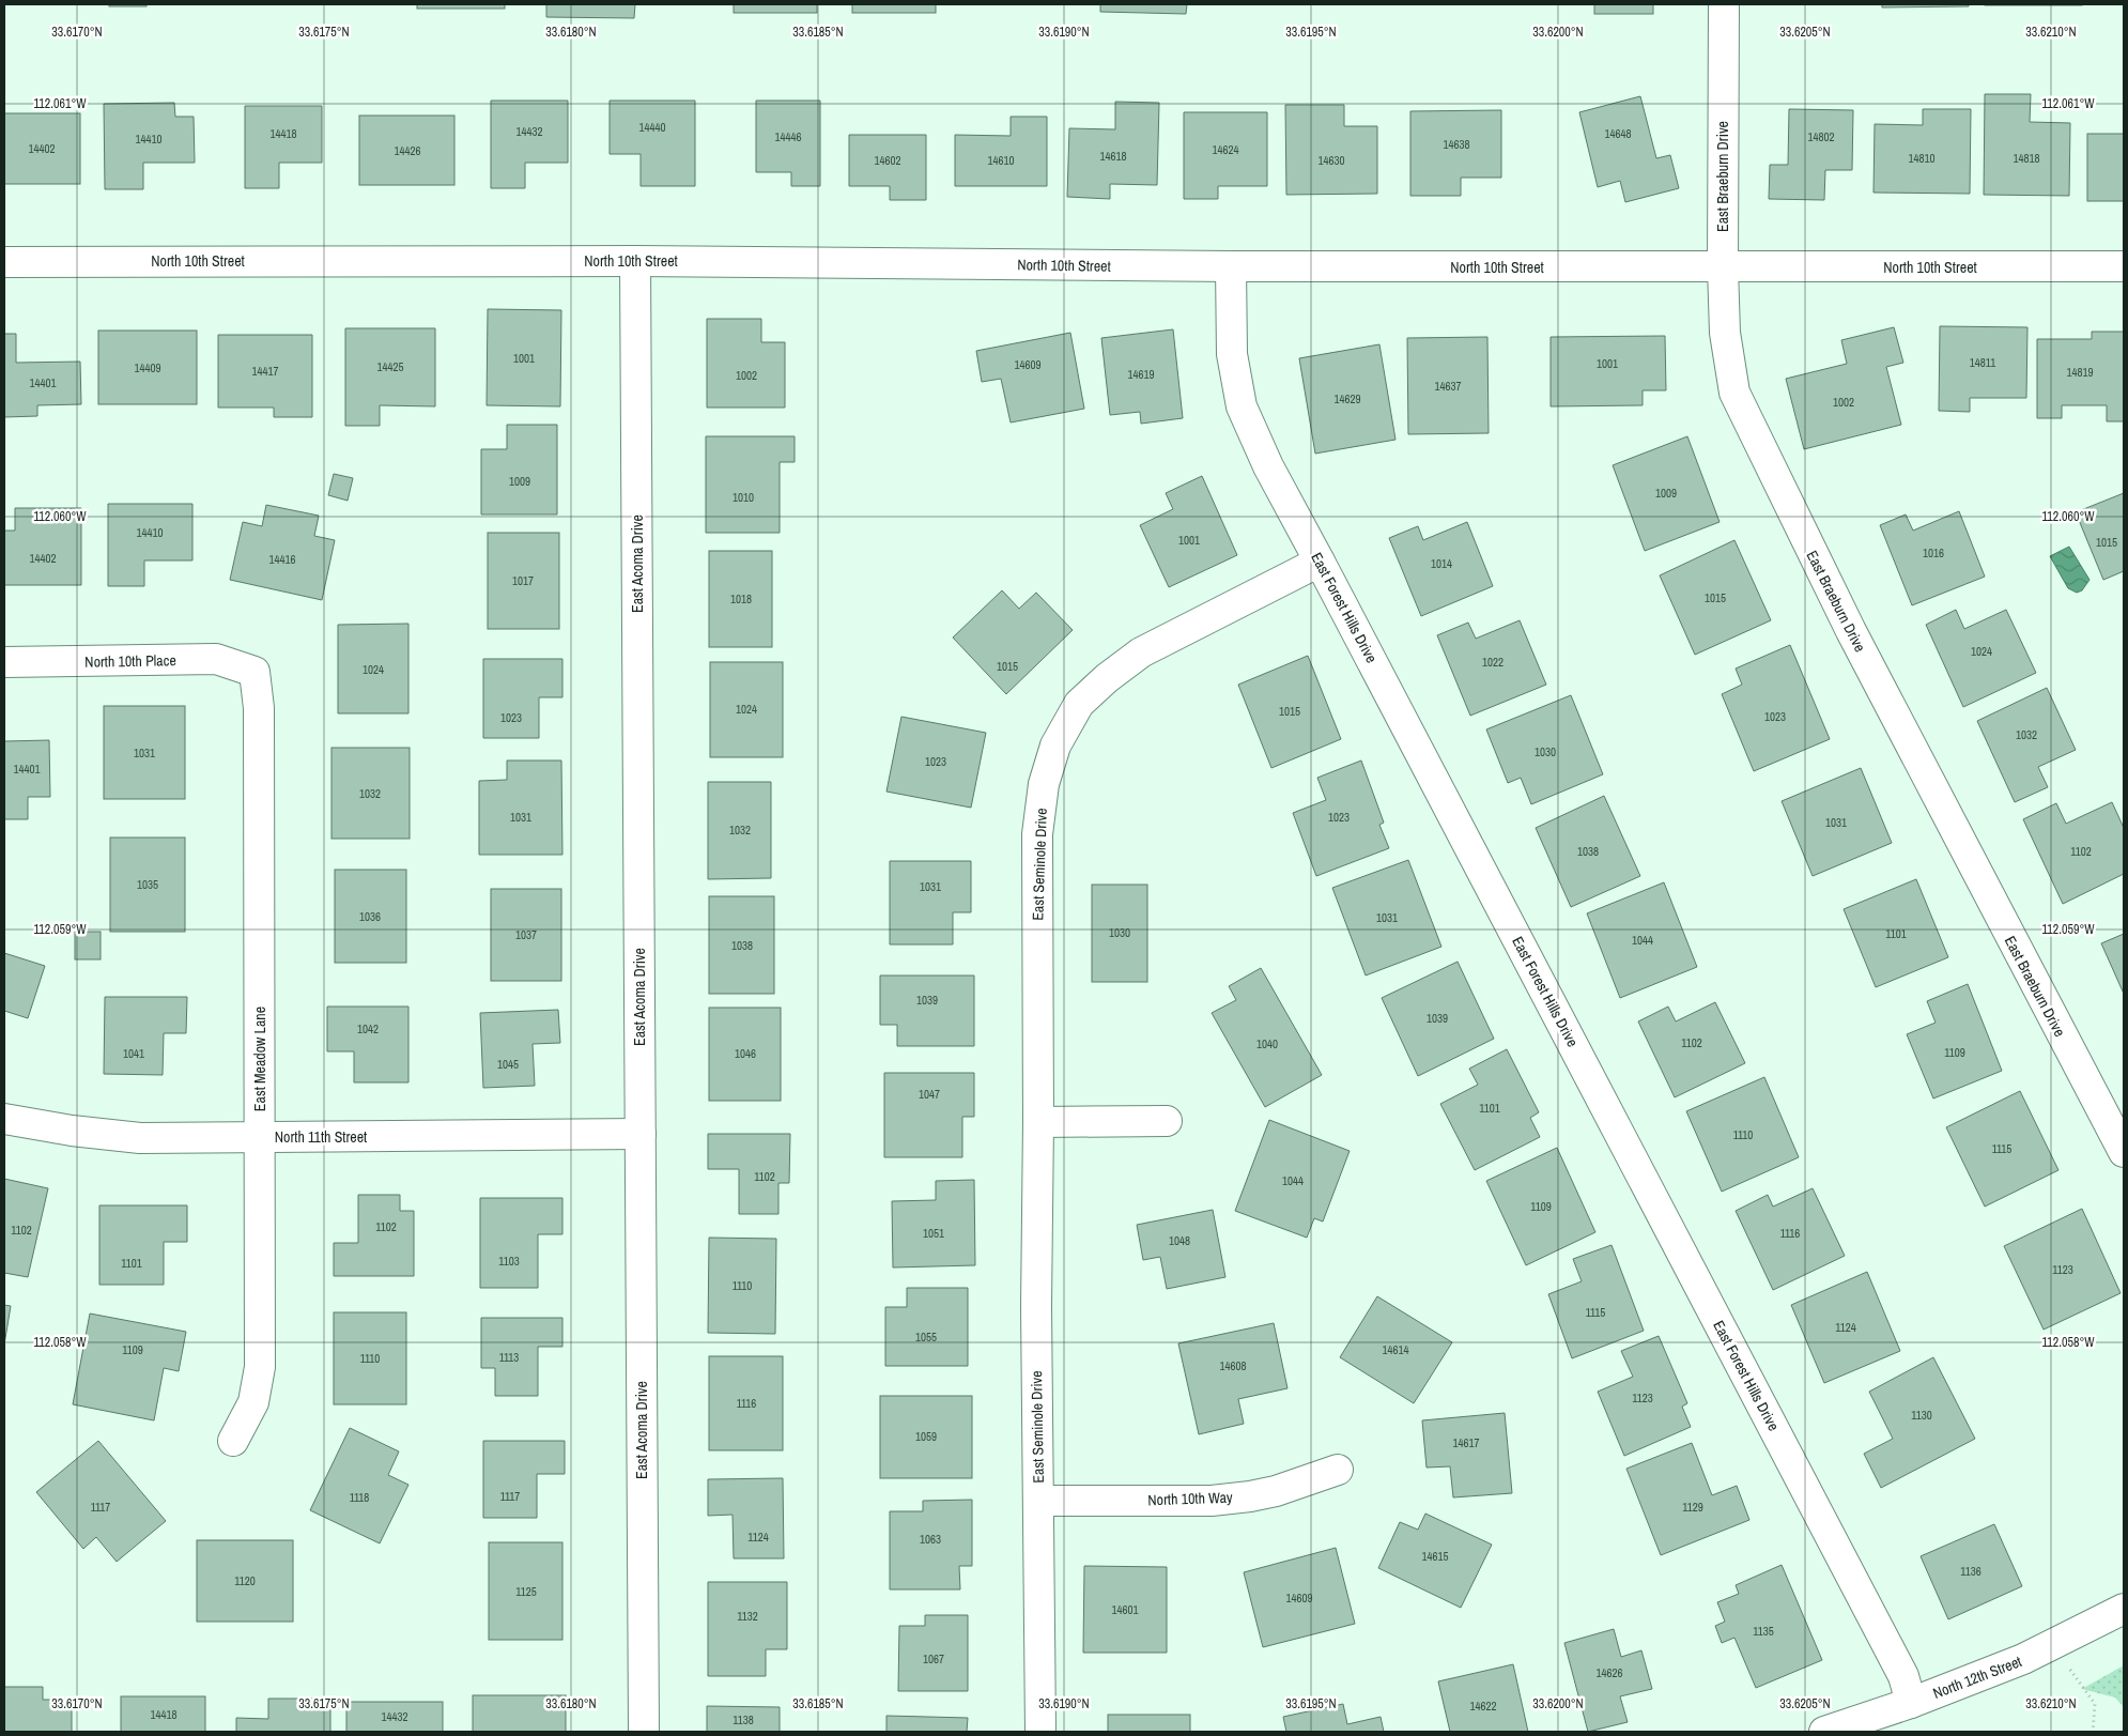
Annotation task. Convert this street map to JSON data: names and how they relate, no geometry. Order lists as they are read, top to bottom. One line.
{"streets":{"street":["East Braeburn Drive","North 10th Street","East Acoma Drive","East Forest Hills Drive","North 10th Place","East Seminole Drive","East Meadow Lane","North 11th Street","North 10th Way","North 12th Street"]},"crossings":[["East Braeburn Drive","North 10th Street"],["North 10th Street","East Acoma Drive"],["North 10th Street","East Forest Hills Drive"],["East Acoma Drive","North 11th Street"],["East Forest Hills Drive","East Seminole Drive"],["East Forest Hills Drive","North 12th Street"],["North 10th Place","East Meadow Lane"],["East Seminole Drive","North 10th Way"],["East Meadow Lane","North 11th Street"]],"house_numbers":["14440","14432","14418","14648","14446","14802","14410","14638","14402","14624","14426","14618","14810","14818","14602","14610","14630","1001","14811","1001","14609","14425","14409","14417","14819","14619","1002","14401","14637","14629","1002","1009","1009","1010","14410","1001","1015","1016","14402","14416","1014","1017","1015","1018","1024","1022","1015","1024","1024","1015","1023","1023","1032","1030","1031","1023","14401","1032","1031","1023","1031","1032","1038","1102","1035","1031","1036","1031","1030","1101","1037","1044","1038","1039","1039","1042","1102","1040","1109","1041","1046","1045","1047","1101","1110","1115","1102","1044","1109","1102","1102","1051","1116","1048","1103","1101","1123","1110","1115","1124","1055","1109","14614","1113","1110","14608","1123","1116","1130","1059","14617","1117","1118","1117","1129","1124","1063","14615","1136","1120","1125","14609","14601","1132","1135","1067","14626","14622","14418","14432","1138"],"coordinates":["33.6170°N","33.6175°N","33.6180°N","33.6185°N","33.6190°N","33.6195°N","33.6200°N","33.6205°N","33.6210°N","112.061°W","112.060°W","112.059°W","112.058°W"]}
